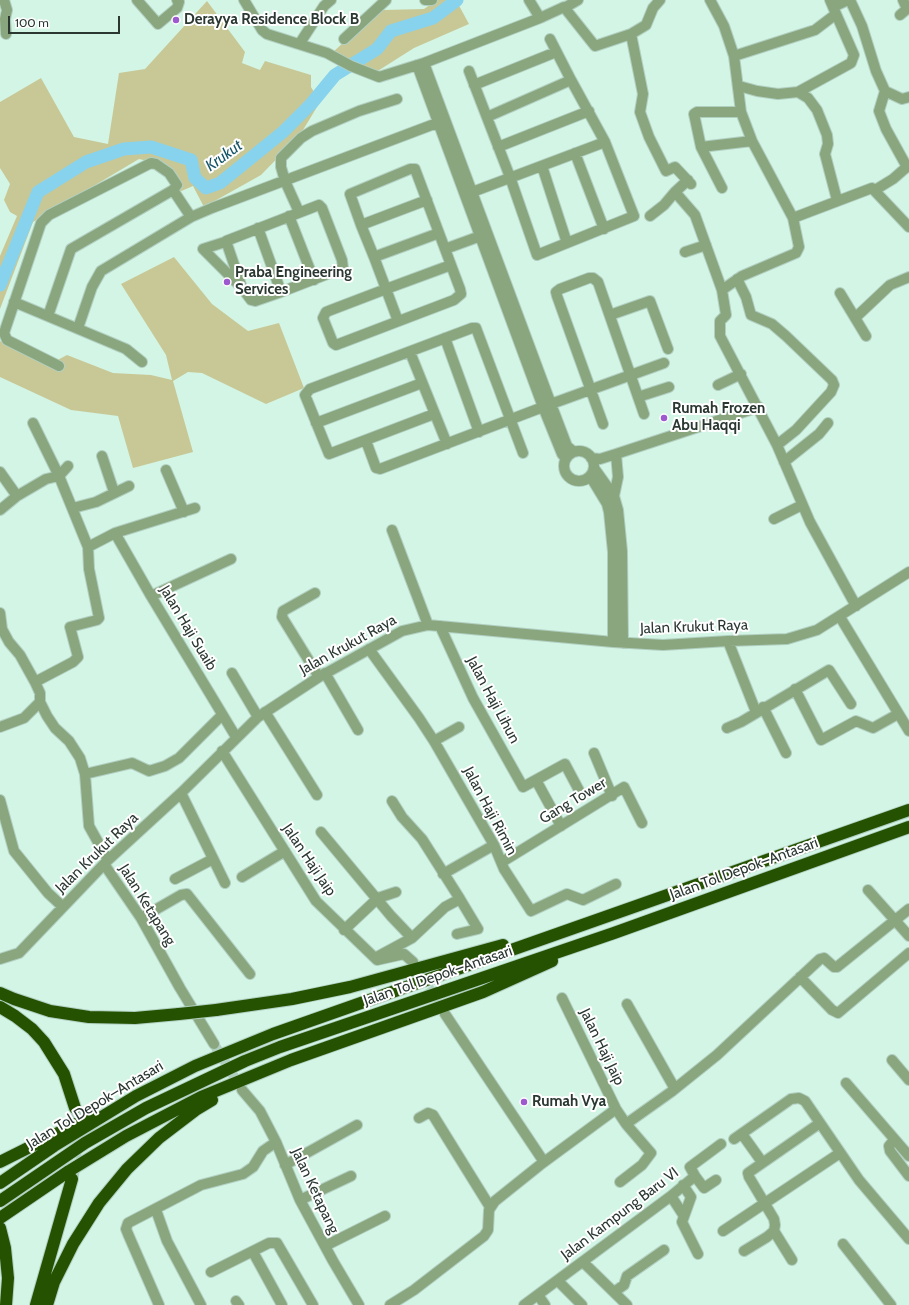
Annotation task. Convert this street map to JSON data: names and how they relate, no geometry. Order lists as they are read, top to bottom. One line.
{"streets":{"highway":["Jalan Tol Depok–Antasari"],"street":["Jalan Krukut Raya","Jalan Haji Suaib","Jalan Haji Lihun","Gang Tower","Jalan Haji Rimin","Jalan Haji Jaip","Jalan Ketapang","Jalan Kampung Baru VI"]},"crossings":[["Jalan Krukut Raya","Jalan Haji Suaib"],["Jalan Krukut Raya","Jalan Haji Lihun"],["Jalan Krukut Raya","Jalan Haji Rimin"],["Jalan Krukut Raya","Jalan Haji Jaip"],["Jalan Krukut Raya","Jalan Ketapang"],["Gang Tower","Jalan Haji Rimin"]],"water":["Krukut"],"places":["Derayya Residence Block B","Praba Engineering Services","Rumah Frozen Abu Haqqi","Rumah Vya"],"scale_bar":"100 m"}
